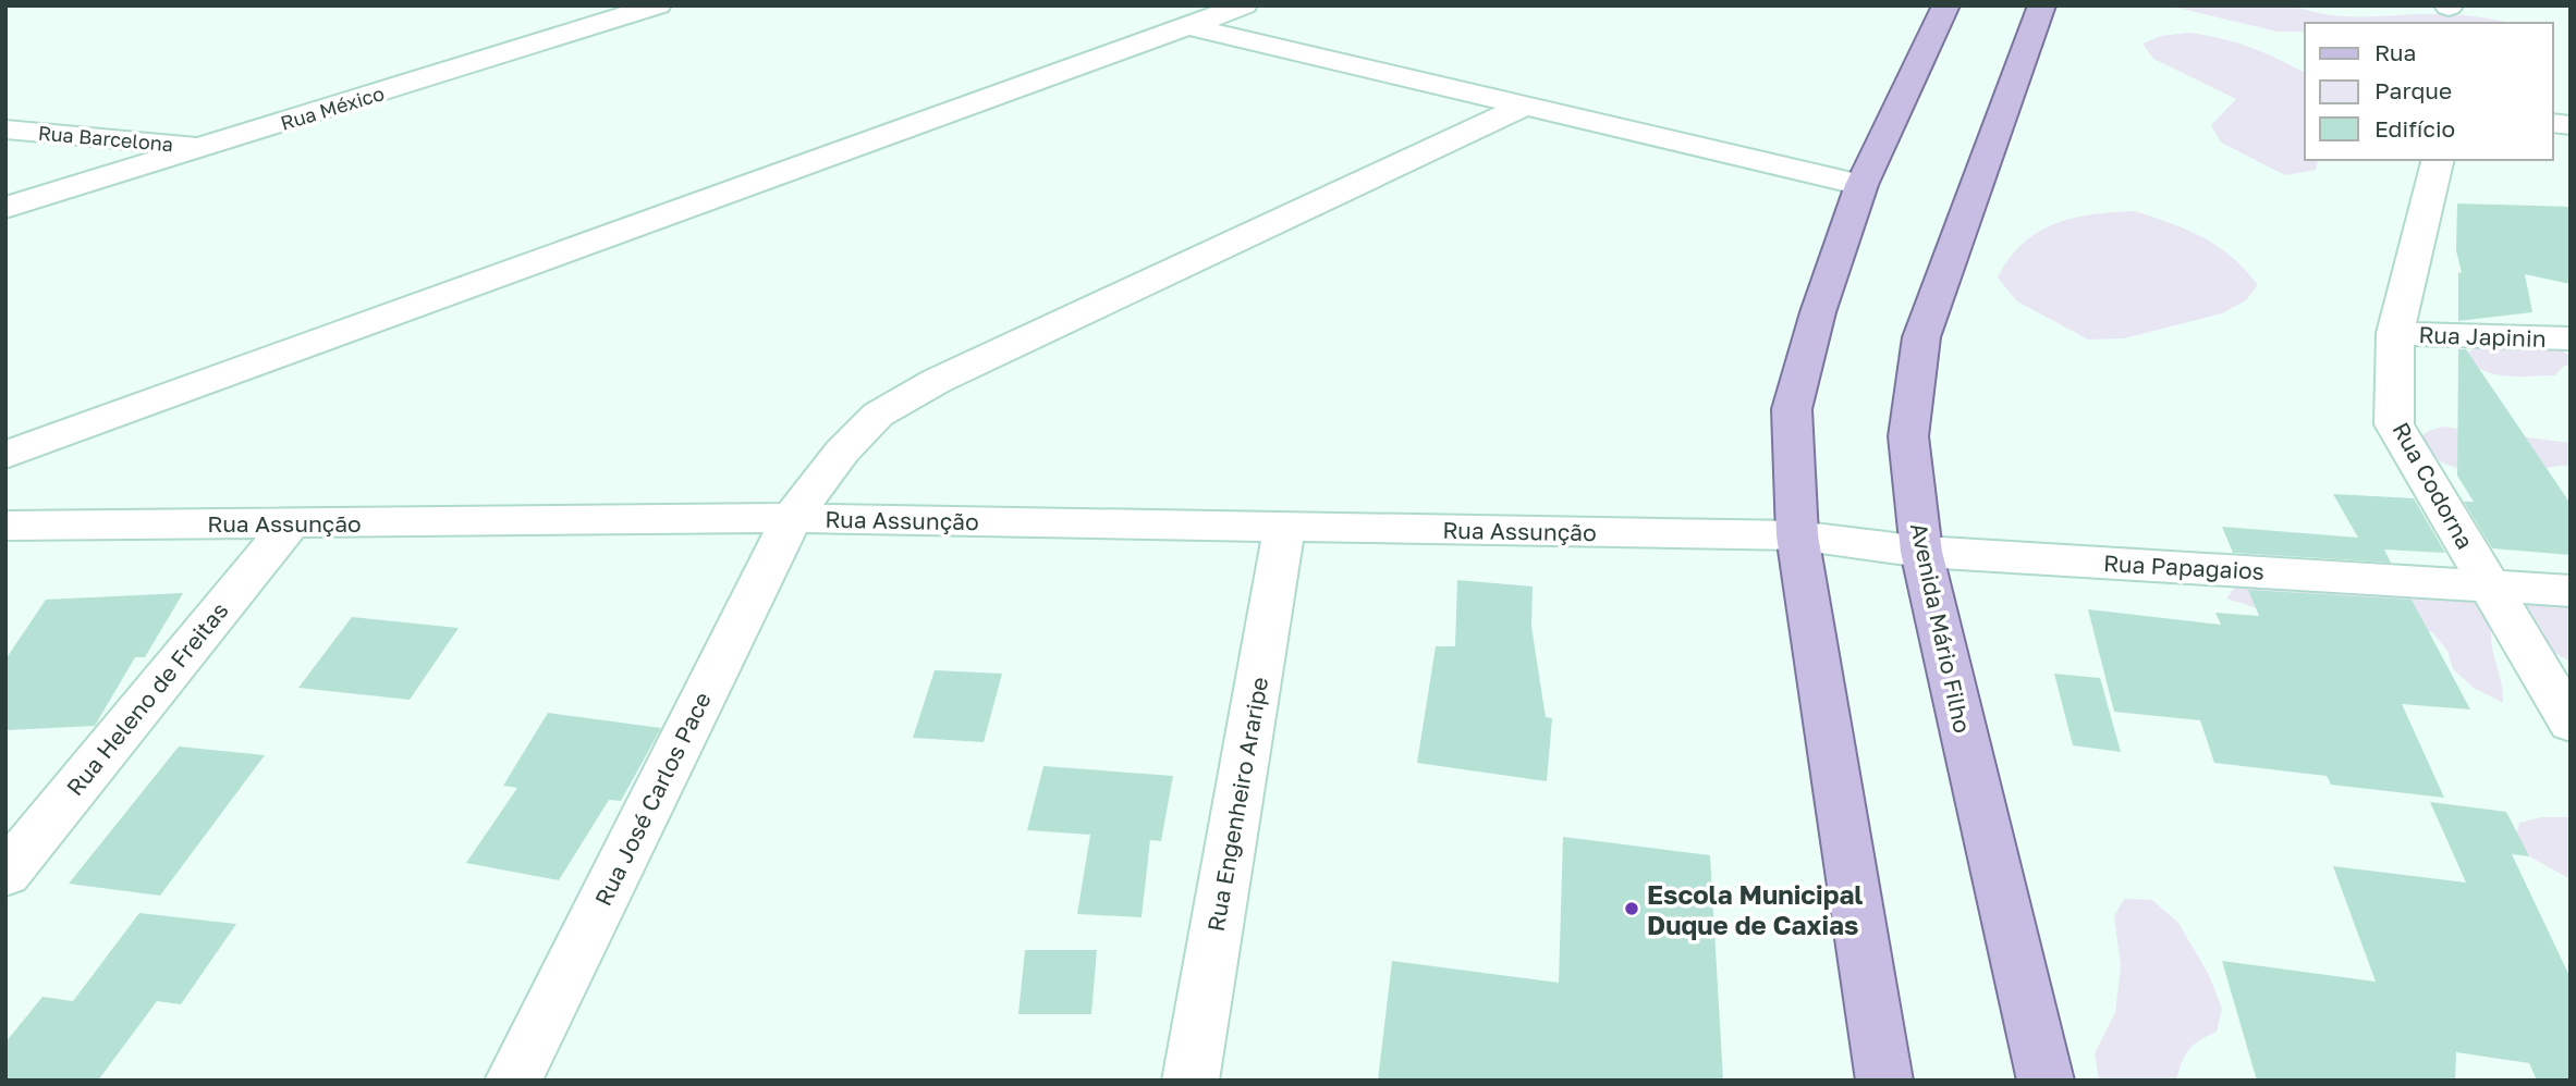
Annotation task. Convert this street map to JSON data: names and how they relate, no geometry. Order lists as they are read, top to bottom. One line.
{"streets":{"main road":["Avenida Mário Filho"],"street":["Rua México","Rua Barcelona","Rua Japinin","Rua Codorna","Rua Assunção","Rua Papagaios","Rua Heleno de Freitas","Rua José Carlos Pace","Rua Engenheiro Araripe"]},"crossings":[["Rua México","Rua Barcelona"],["Rua Japinin","Rua Codorna"],["Rua Codorna","Rua Papagaios"],["Rua Assunção","Rua Papagaios"],["Rua Assunção","Rua Heleno de Freitas"],["Rua Assunção","Rua José Carlos Pace"],["Rua Assunção","Rua Engenheiro Araripe"],["Rua Papagaios","Avenida Mário Filho"]],"places":["Escola Municipal Duque de Caxias"],"legend":["Rua","Parque","Edifício"]}
